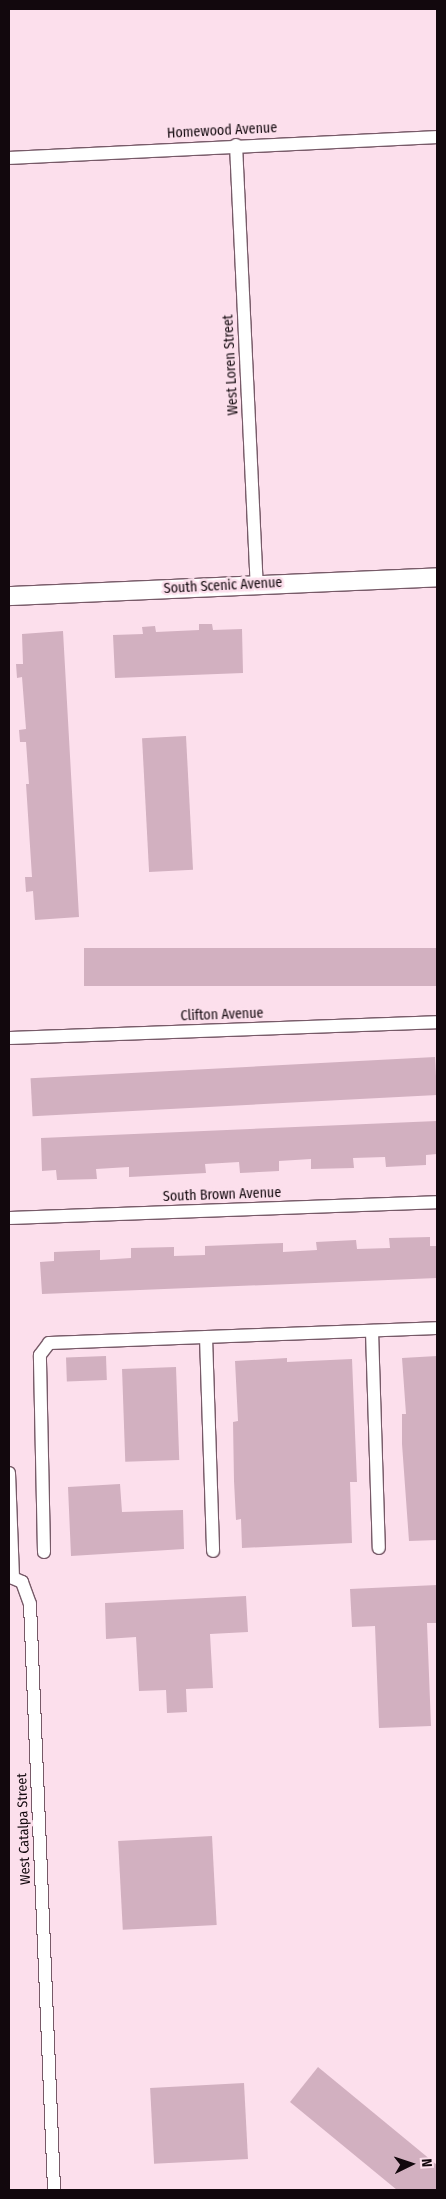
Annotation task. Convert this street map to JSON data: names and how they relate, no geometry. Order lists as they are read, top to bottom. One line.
{"streets":{"main road":["South Scenic Avenue"],"street":["Homewood Avenue","West Loren Street","Clifton Avenue","South Brown Avenue","West Catalpa Street"]},"crossings":[["Homewood Avenue","West Loren Street"],["West Loren Street","South Scenic Avenue"]],"north":"right"}
